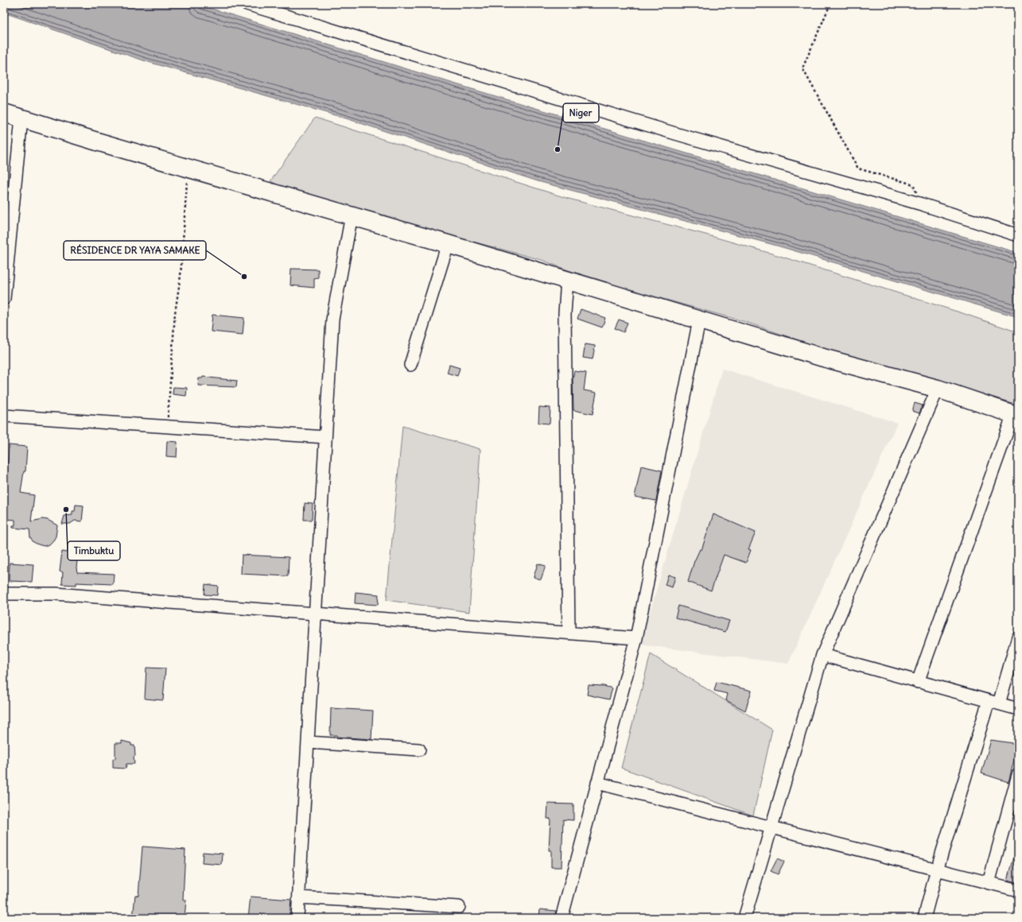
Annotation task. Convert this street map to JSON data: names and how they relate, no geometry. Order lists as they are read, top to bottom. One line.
{"places":["Niger","RÉSIDENCE DR YAYA SAMAKE","Timbuktu"]}
